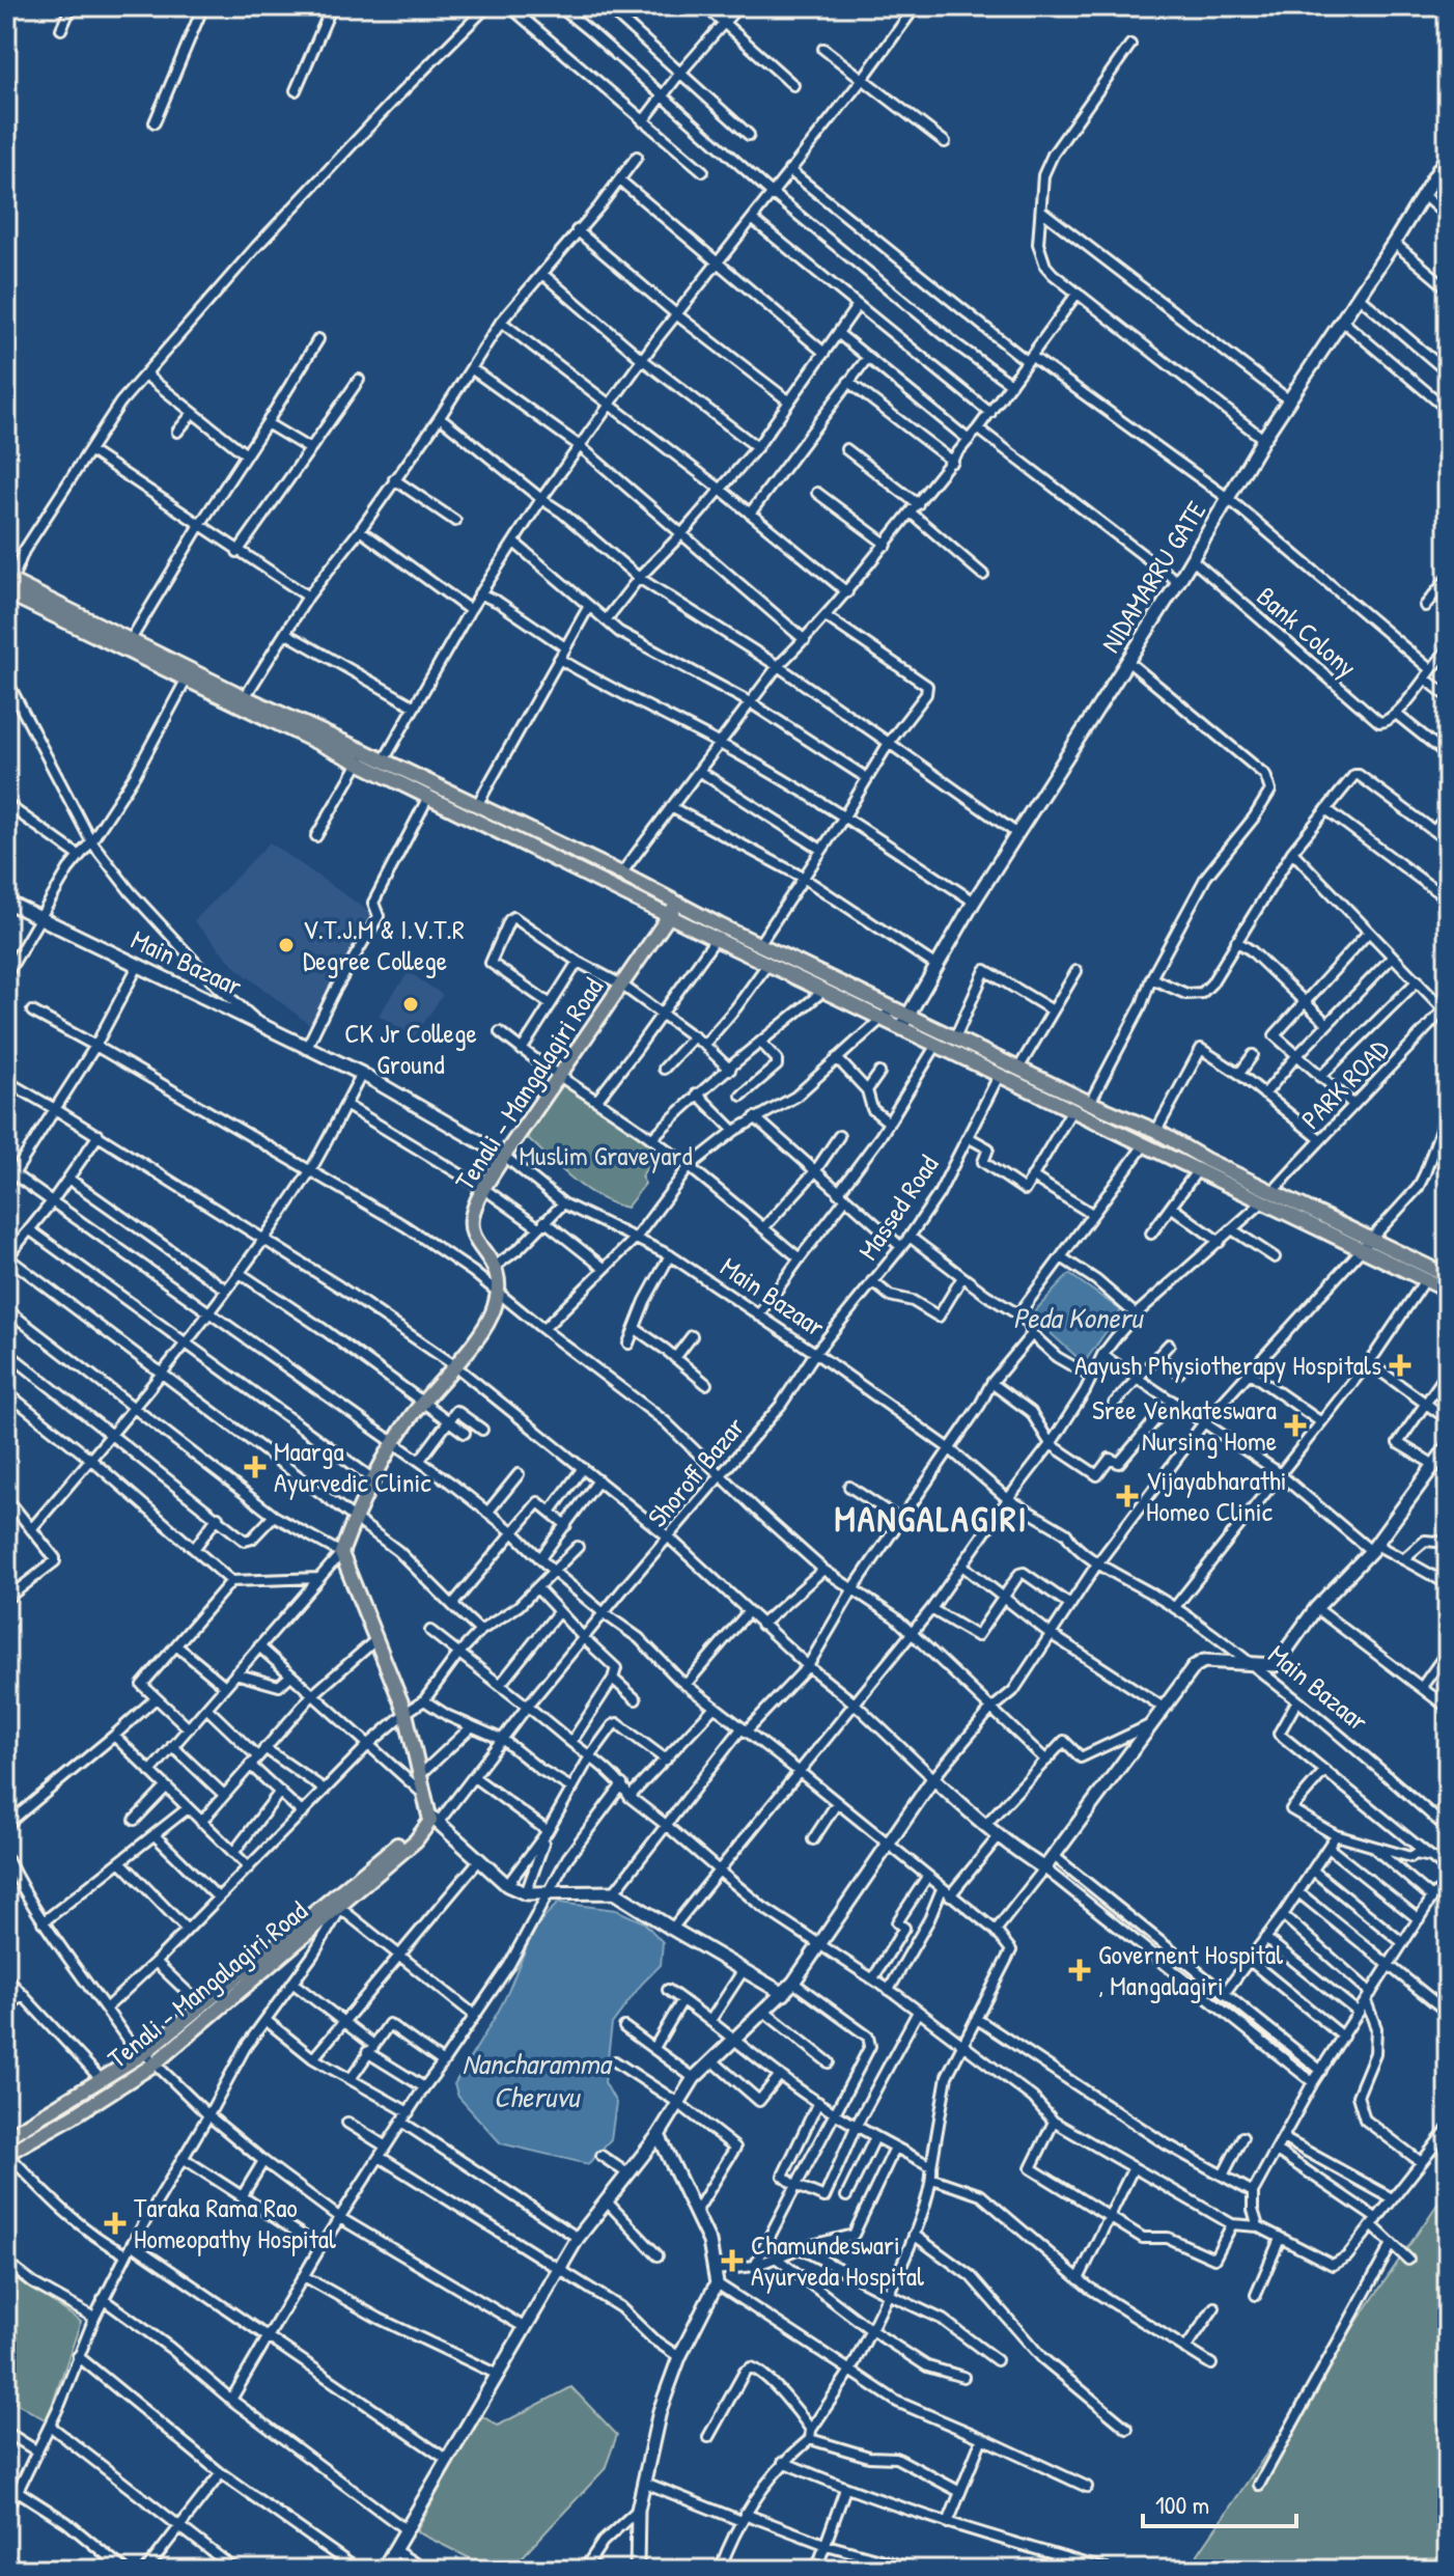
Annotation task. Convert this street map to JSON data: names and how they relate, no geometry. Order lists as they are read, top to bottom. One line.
{"streets":{"main road":["Tenali - Mangalagiri Road"],"street":["NIDAMARRU GATE","Bank Colony","Main Bazaar","PARK ROAD","Massed Road","Shoroff Bazar"]},"crossings":[["NIDAMARRU GATE","Bank Colony"],["Main Bazaar","Tenali - Mangalagiri Road"],["Main Bazaar","PARK ROAD"],["Main Bazaar","Massed Road"],["Main Bazaar","Shoroff Bazar"],["Tenali - Mangalagiri Road","Shoroff Bazar"],["Massed Road","Shoroff Bazar"]],"districts":["MANGALAGIRI"],"water":["Peda Koneru","Nancharamma Cheruvu"],"parks":["Muslim Graveyard"],"places":{"other":["V.T.J.M & I.V.T.R Degree College","CK Jr College Ground"],"health":["Aayush Physiotherapy Hospitals","Sree Venkateswara Nursing Home","Maarga Ayurvedic Clinic","Vijayabharathi Homeo Clinic","Governent Hospital , Mangalagiri","Taraka Rama Rao Homeopathy Hospital","Chamundeswari Ayurveda Hospital"]},"scale_bar":"100 m"}
